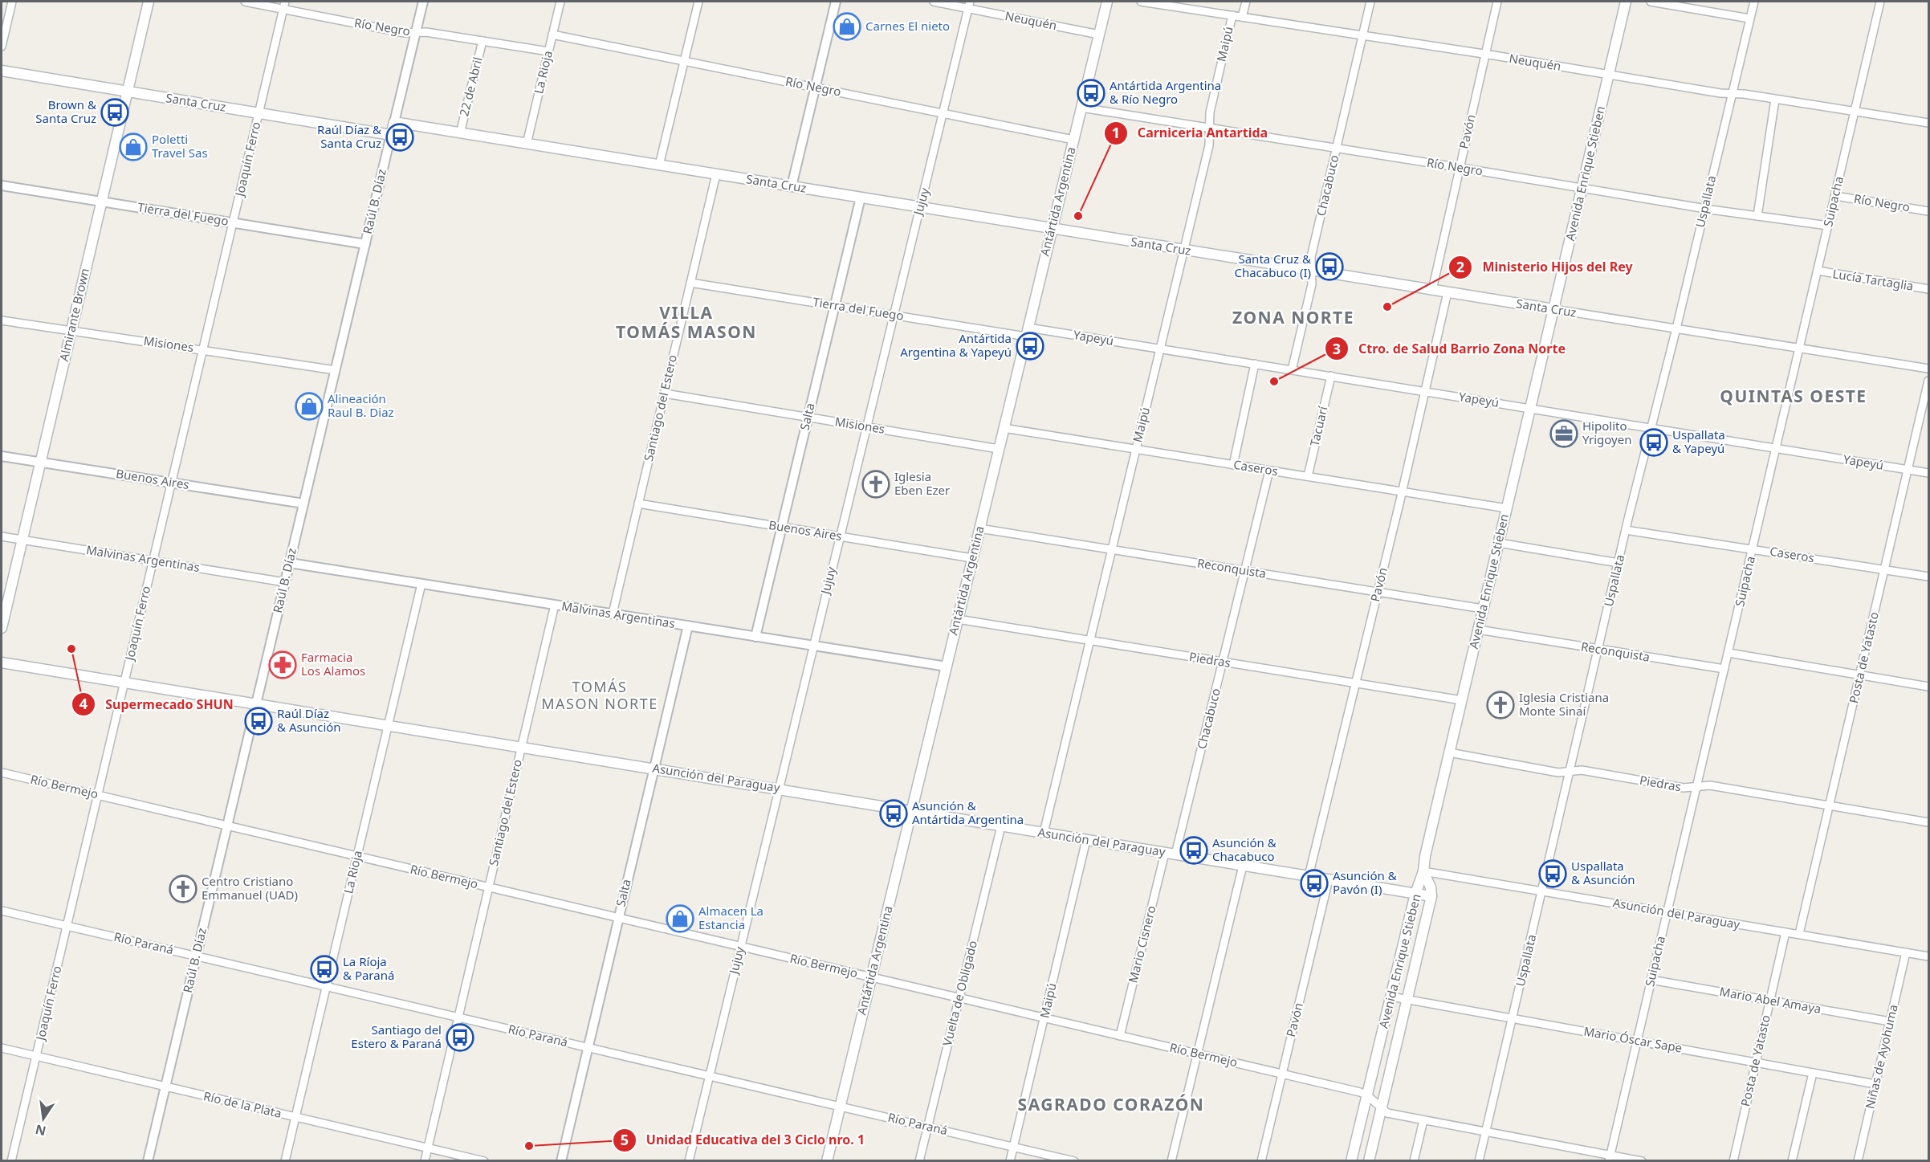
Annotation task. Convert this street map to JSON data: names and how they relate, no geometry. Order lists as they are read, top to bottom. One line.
{"streets":{"main road":["Santa Cruz","Avenida Enrique Stieben","Raúl B. Díaz","Antártida Argentina","Almirante Brown","Asunción del Paraguay"],"street":["Neuquén","Río Negro","Maipú","La Rioja","22 de Abril","Pavón","Joaquín Ferro","Chacabuco","Jujuy","Uspallata","Suipacha","Tierra del Fuego","Lucía Tartaglia","Yapeyú","Misiones","Santiago del Estero","Salta","Tacuarí","Caseros","Buenos Aires","Malvinas Argentinas","Reconquista","Posta de Yatasto","Piedras","Río Bermejo","Río Paraná","Mario Cisnero","Vuelta de Obligado","Mario Abel Amaya","Mario Óscar Sape","Niñas de Ayohuma","Río de la Plata"]},"crossings":[["Neuquén","Maipú"],["Neuquén","Pavón"],["Neuquén","Avenida Enrique Stieben"],["Neuquén","Chacabuco"],["Neuquén","Jujuy"],["Neuquén","Antártida Argentina"],["Neuquén","Uspallata"],["Neuquén","Suipacha"],["Río Negro","Maipú"],["Río Negro","La Rioja"],["Río Negro","22 de Abril"],["Río Negro","Pavón"],["Río Negro","Joaquín Ferro"],["Río Negro","Avenida Enrique Stieben"],["Río Negro","Chacabuco"],["Río Negro","Raúl B. Díaz"],["Río Negro","Jujuy"],["Río Negro","Antártida Argentina"],["Río Negro","Uspallata"],["Río Negro","Suipacha"],["Maipú","Santa Cruz"],["Maipú","Yapeyú"],["Maipú","Caseros"],["Maipú","Reconquista"],["Maipú","Piedras"],["Maipú","Asunción del Paraguay"],["Maipú","Río Bermejo"],["Maipú","Río Paraná"],["La Rioja","Santa Cruz"],["La Rioja","Malvinas Argentinas"],["La Rioja","Asunción del Paraguay"],["La Rioja","Río Bermejo"],["La Rioja","Río Paraná"],["La Rioja","Río de la Plata"],["22 de Abril","Santa Cruz"],["Santa Cruz","Pavón"],["Santa Cruz","Joaquín Ferro"],["Santa Cruz","Avenida Enrique Stieben"],["Santa Cruz","Chacabuco"],["Santa Cruz","Raúl B. Díaz"],["Santa Cruz","Jujuy"],["Santa Cruz","Antártida Argentina"],["Santa Cruz","Uspallata"],["Santa Cruz","Suipacha"],["Santa Cruz","Almirante Brown"],["Santa Cruz","Santiago del Estero"],["Santa Cruz","Salta"],["Pavón","Yapeyú"],["Pavón","Caseros"],["Pavón","Reconquista"],["Pavón","Piedras"],["Pavón","Asunción del Paraguay"],["Pavón","Río Bermejo"],["Joaquín Ferro","Tierra del Fuego"],["Joaquín Ferro","Misiones"],["Joaquín Ferro","Buenos Aires"],["Joaquín Ferro","Malvinas Argentinas"],["Joaquín Ferro","Asunción del Paraguay"],["Joaquín Ferro","Río Bermejo"],["Joaquín Ferro","Río Paraná"],["Joaquín Ferro","Río de la Plata"],["Avenida Enrique Stieben","Yapeyú"],["Avenida Enrique Stieben","Caseros"],["Avenida Enrique Stieben","Reconquista"],["Avenida Enrique Stieben","Piedras"],["Avenida Enrique Stieben","Asunción del Paraguay"],["Avenida Enrique Stieben","Río Bermejo"],["Avenida Enrique Stieben","Mario Óscar Sape"],["Chacabuco","Yapeyú"],["Chacabuco","Caseros"],["Chacabuco","Reconquista"],["Chacabuco","Piedras"],["Chacabuco","Asunción del Paraguay"],["Raúl B. Díaz","Tierra del Fuego"],["Raúl B. Díaz","Misiones"],["Raúl B. Díaz","Buenos Aires"],["Raúl B. Díaz","Malvinas Argentinas"],["Raúl B. Díaz","Asunción del Paraguay"],["Raúl B. Díaz","Río Bermejo"],["Raúl B. Díaz","Río Paraná"],["Raúl B. Díaz","Río de la Plata"],["Jujuy","Tierra del Fuego"],["Jujuy","Misiones"],["Jujuy","Buenos Aires"],["Jujuy","Malvinas Argentinas"],["Jujuy","Asunción del Paraguay"],["Jujuy","Río Bermejo"],["Jujuy","Río Paraná"],["Antártida Argentina","Tierra del Fuego"],["Antártida Argentina","Yapeyú"],["Antártida Argentina","Misiones"],["Antártida Argentina","Caseros"],["Antártida Argentina","Buenos Aires"],["Antártida Argentina","Malvinas Argentinas"],["Antártida Argentina","Reconquista"],["Antártida Argentina","Piedras"],["Antártida Argentina","Asunción del Paraguay"],["Antártida Argentina","Río Bermejo"],["Antártida Argentina","Río Paraná"],["Uspallata","Yapeyú"],["Uspallata","Caseros"],["Uspallata","Reconquista"],["Uspallata","Piedras"],["Uspallata","Asunción del Paraguay"],["Uspallata","Mario Óscar Sape"],["Suipacha","Lucía Tartaglia"],["Suipacha","Yapeyú"],["Suipacha","Caseros"],["Suipacha","Reconquista"],["Suipacha","Piedras"],["Suipacha","Asunción del Paraguay"],["Suipacha","Mario Abel Amaya"],["Suipacha","Mario Óscar Sape"],["Tierra del Fuego","Almirante Brown"],["Tierra del Fuego","Yapeyú"],["Tierra del Fuego","Santiago del Estero"],["Tierra del Fuego","Salta"],["Almirante Brown","Misiones"],["Almirante Brown","Buenos Aires"],["Almirante Brown","Malvinas Argentinas"],["Yapeyú","Tacuarí"],["Yapeyú","Posta de Yatasto"],["Misiones","Santiago del Estero"],["Misiones","Salta"],["Santiago del Estero","Buenos Aires"],["Santiago del Estero","Malvinas Argentinas"],["Santiago del Estero","Asunción del Paraguay"],["Santiago del Estero","Río Bermejo"],["Santiago del Estero","Río Paraná"],["Santiago del Estero","Río de la Plata"],["Salta","Buenos Aires"],["Salta","Malvinas Argentinas"],["Salta","Asunción del Paraguay"],["Salta","Río Bermejo"],["Salta","Río Paraná"],["Tacuarí","Caseros"],["Caseros","Posta de Yatasto"],["Posta de Yatasto","Piedras"],["Posta de Yatasto","Asunción del Paraguay"],["Posta de Yatasto","Mario Abel Amaya"],["Posta de Yatasto","Mario Óscar Sape"],["Asunción del Paraguay","Mario Cisnero"],["Asunción del Paraguay","Vuelta de Obligado"],["Asunción del Paraguay","Niñas de Ayohuma"],["Río Bermejo","Mario Cisnero"],["Río Bermejo","Vuelta de Obligado"],["Río Paraná","Vuelta de Obligado"],["Mario Abel Amaya","Niñas de Ayohuma"],["Mario Óscar Sape","Niñas de Ayohuma"]],"districts":["VILLA TOMÁS MASON","ZONA NORTE","QUINTAS OESTE","TOMÁS MASON NORTE","SAGRADO CORAZÓN"],"places":{"shop":["Carnes El nieto","Poletti Travel Sas","Alineación Raul B. Diaz","Almacen La Estancia"],"bus stop":["Antártida Argentina & Río Negro","Brown & Santa Cruz","Raúl Díaz & Santa Cruz","Santa Cruz & Chacabuco (I)","Antártida Argentina & Yapeyú","Uspallata & Yapeyú","Raúl Díaz & Asunción","Asunción & Antártida Argentina","Asunción & Chacabuco","Uspallata & Asunción","Asunción & Pavón (I)","La Ríoja & Paraná","Santiago del Estero & Paraná"],"other":["Carniceria Antartida","Ministerio Hijos del Rey","Ctro. de Salud Barrio Zona Norte","Supermecado SHUN","Unidad Educativa del 3 Ciclo nro. 1"],"office":["Hipolito Yrigoyen"],"church":["Iglesia Eben Ezer","Iglesia Cristiana Monte Sinaí","Centro Cristiano Emmanuel (UAD)"],"pharmacy":["Farmacia Los Alamos"]},"north":"bottom"}
